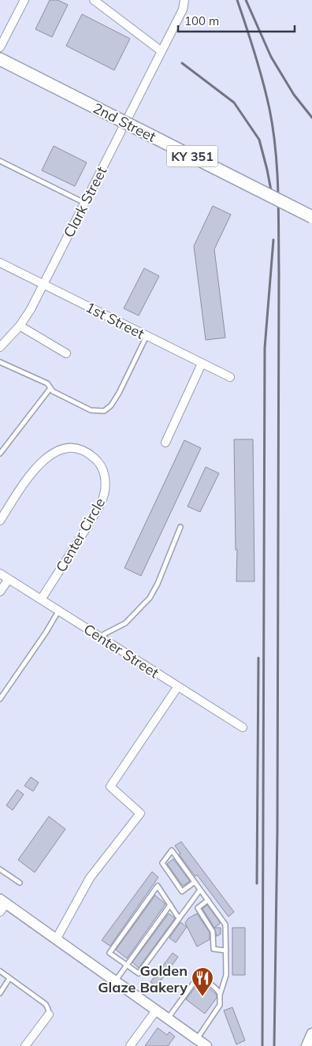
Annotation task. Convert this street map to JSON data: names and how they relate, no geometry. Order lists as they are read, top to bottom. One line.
{"streets":{"main road":["2nd Street","KY 351"],"street":["Clark Street","1st Street","Center Circle","Center Street"]},"crossings":[["Clark Street","1st Street"],["Center Circle","Center Street"]],"places":{"restaurant":["Golden Glaze Bakery"]},"scale_bar":"100 m"}
